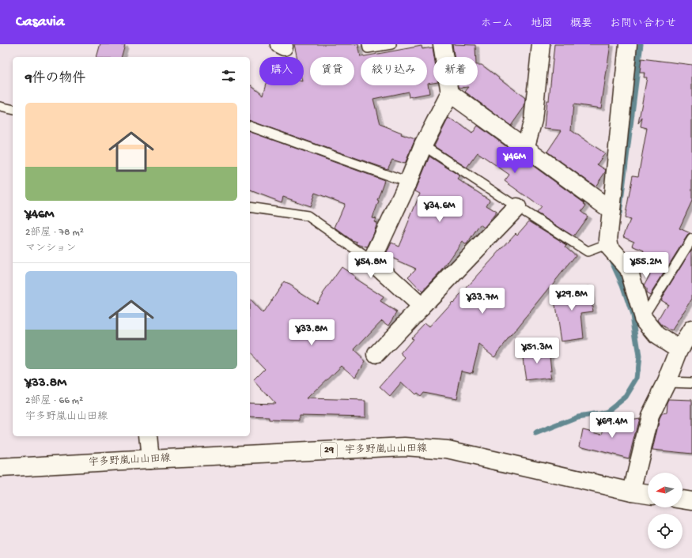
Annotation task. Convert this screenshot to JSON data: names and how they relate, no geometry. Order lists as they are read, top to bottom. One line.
{"streets":{"street":["宇多野嵐山山田線","29"]},"north":"left","page":{"header":"Casavia","nav":["ホーム","地図","概要","お問い合わせ"],"chip":["購入","賃貸","絞り込み","新着"],"heading":"9件の物件","list":[{"name":"¥46M","note":"2部屋 · 78 m² · マンション"},{"name":"¥33.8M","note":"2部屋 · 66 m² · 宇多野嵐山山田線"}],"price":["¥46M","¥34.6M","¥54.8M","¥55.2M","¥29.8M","¥33.7M","¥33.8M","¥51.3M","¥69.4M"]}}
